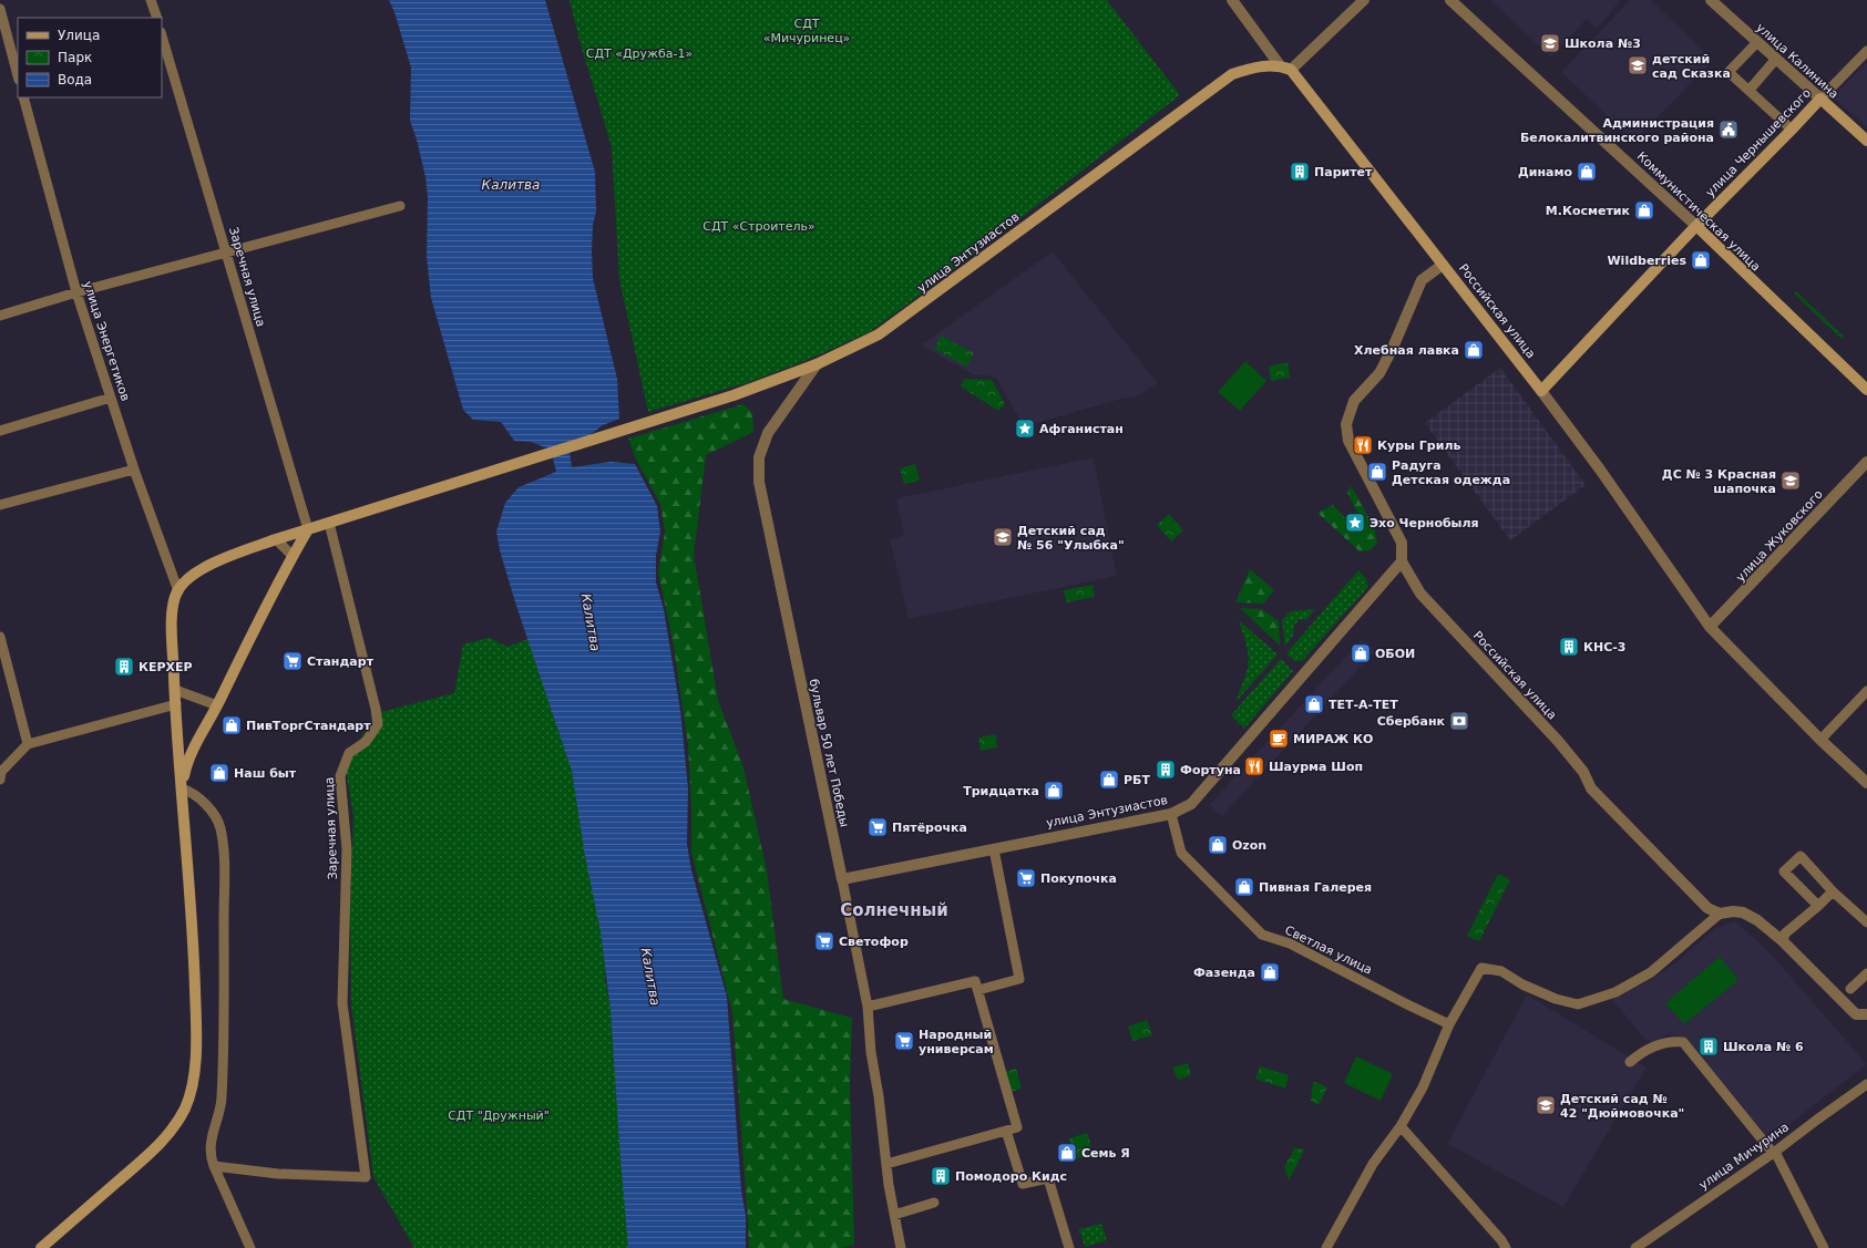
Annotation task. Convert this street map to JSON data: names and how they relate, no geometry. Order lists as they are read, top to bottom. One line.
{"streets":{"main road":["улица Калинина","улица Чернышевского","Коммунистическая улица","улица Энтузиастов","Российская улица"],"street":["Заречная улица","улица Энергетиков","улица Жуковского","бульвар 50 лет Победы","Светлая улица","улица Мичурина"]},"crossings":[["улица Калинина","улица Чернышевского"],["улица Чернышевского","Коммунистическая улица"],["улица Чернышевского","Российская улица"],["улица Энтузиастов","Заречная улица"],["улица Энтузиастов","Российская улица"],["улица Энтузиастов","улица Энергетиков"],["улица Энтузиастов","бульвар 50 лет Победы"],["улица Энтузиастов","Светлая улица"],["Российская улица","улица Жуковского"]],"districts":["Солнечный"],"water":["Калитва"],"parks":["СДТ «Мичуринец»","СДТ «Дружба-1»","СДТ «Строитель»","СДТ \"Дружный\""],"places":{"school or university":["Школа №3","детский сад Сказка","ДС № 3 Красная шапочка","Детский сад № 56 \"Улыбка\"","Детский сад № 42 \"Дюймовочка\""],"public building":["Администрация Белокалитвинского района"],"building":["Паритет","КНС-3","КЕРХЕР","Фортуна","Школа № 6","Помодоро Кидс"],"shop":["Динамо","М.Косметик","Wildberries","Хлебная лавка","Радуга Детская одежда","ОБОИ","ТЕТ-А-ТЕТ","ПивТоргСтандарт","Наш быт","РБТ","Тридцатка","Ozon","Пивная Галерея","Фазенда","Семь Я"],"place":["Афганистан","Эхо Чернобыля"],"restaurant":["Куры Гриль","Шаурма Шоп"],"supermarket":["Стандарт","Пятёрочка","Покупочка","Светофор","Народный универсам"],"bank":["Сбербанк"],"cafe":["МИРАЖ КО"]},"legend":["Улица","Парк","Вода"]}
